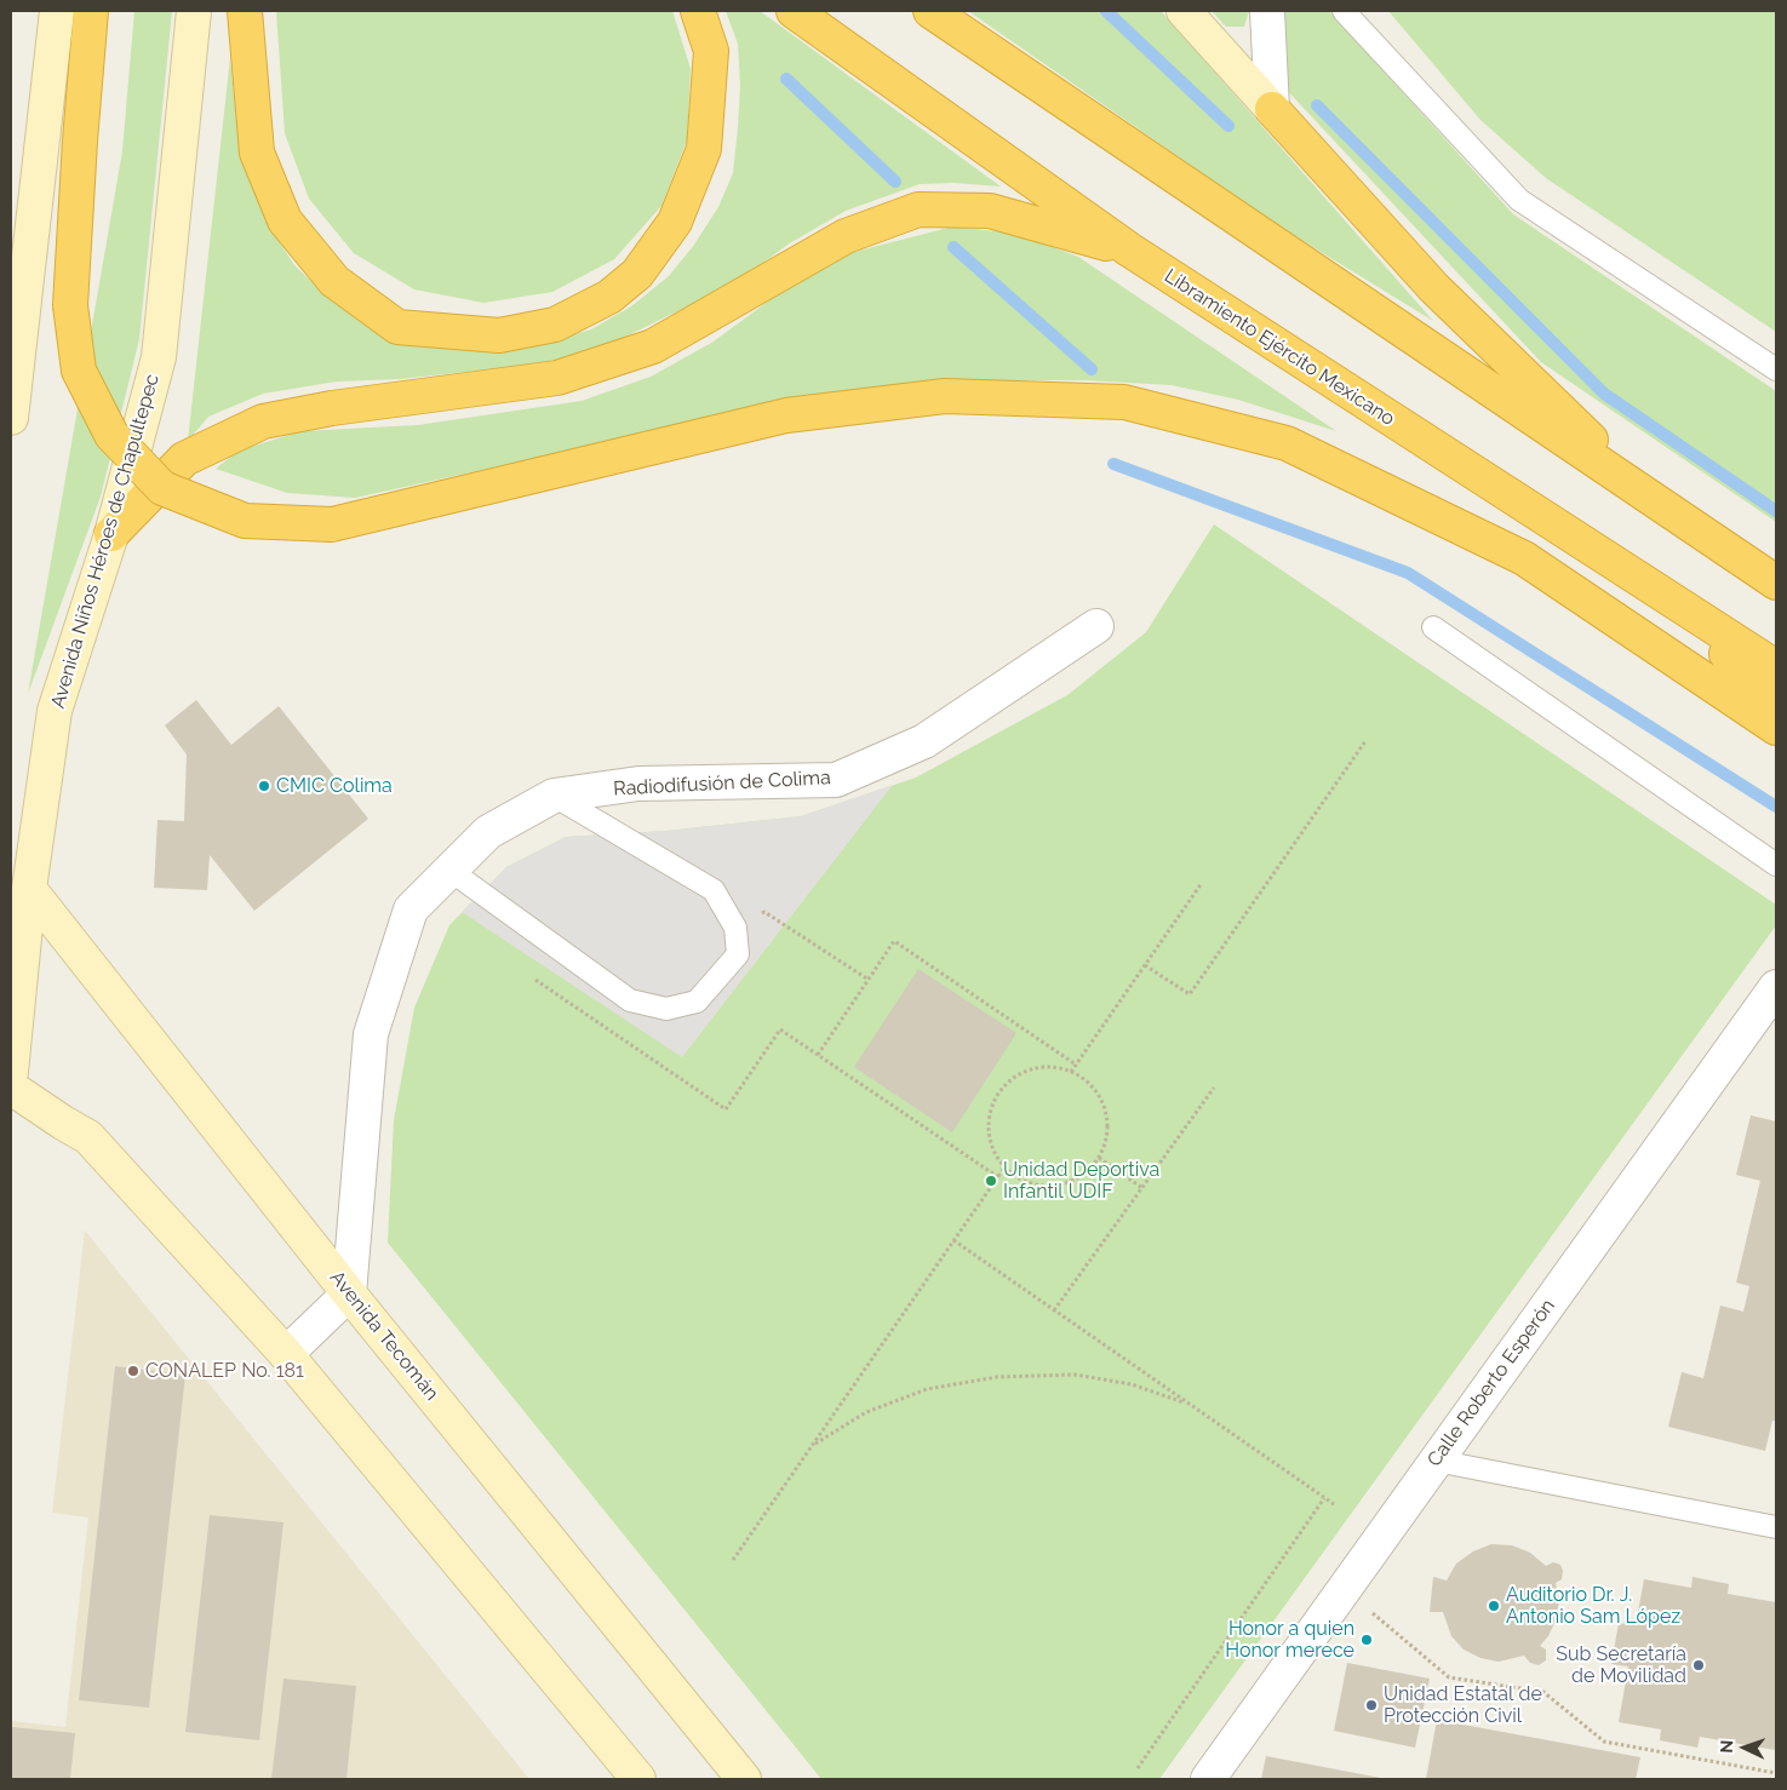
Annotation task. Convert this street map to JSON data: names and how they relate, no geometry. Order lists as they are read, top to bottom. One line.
{"streets":{"highway":["Libramiento Ejército Mexicano"],"street":["Avenida Niños Héroes de Chapultepec","Radiodifusión de Colima","Avenida Tecomán","Calle Roberto Esperón"]},"crossings":[["Avenida Niños Héroes de Chapultepec","Avenida Tecomán"],["Radiodifusión de Colima","Avenida Tecomán"]],"places":["CMIC Colima","Unidad Deportiva Infantil UDIF","CONALEP No. 181","Auditorio Dr. J. Antonio Sam López","Honor a quien Honor merece","Sub Secretaría de Movilidad","Unidad Estatal de Protección Civil"],"north":"left"}
